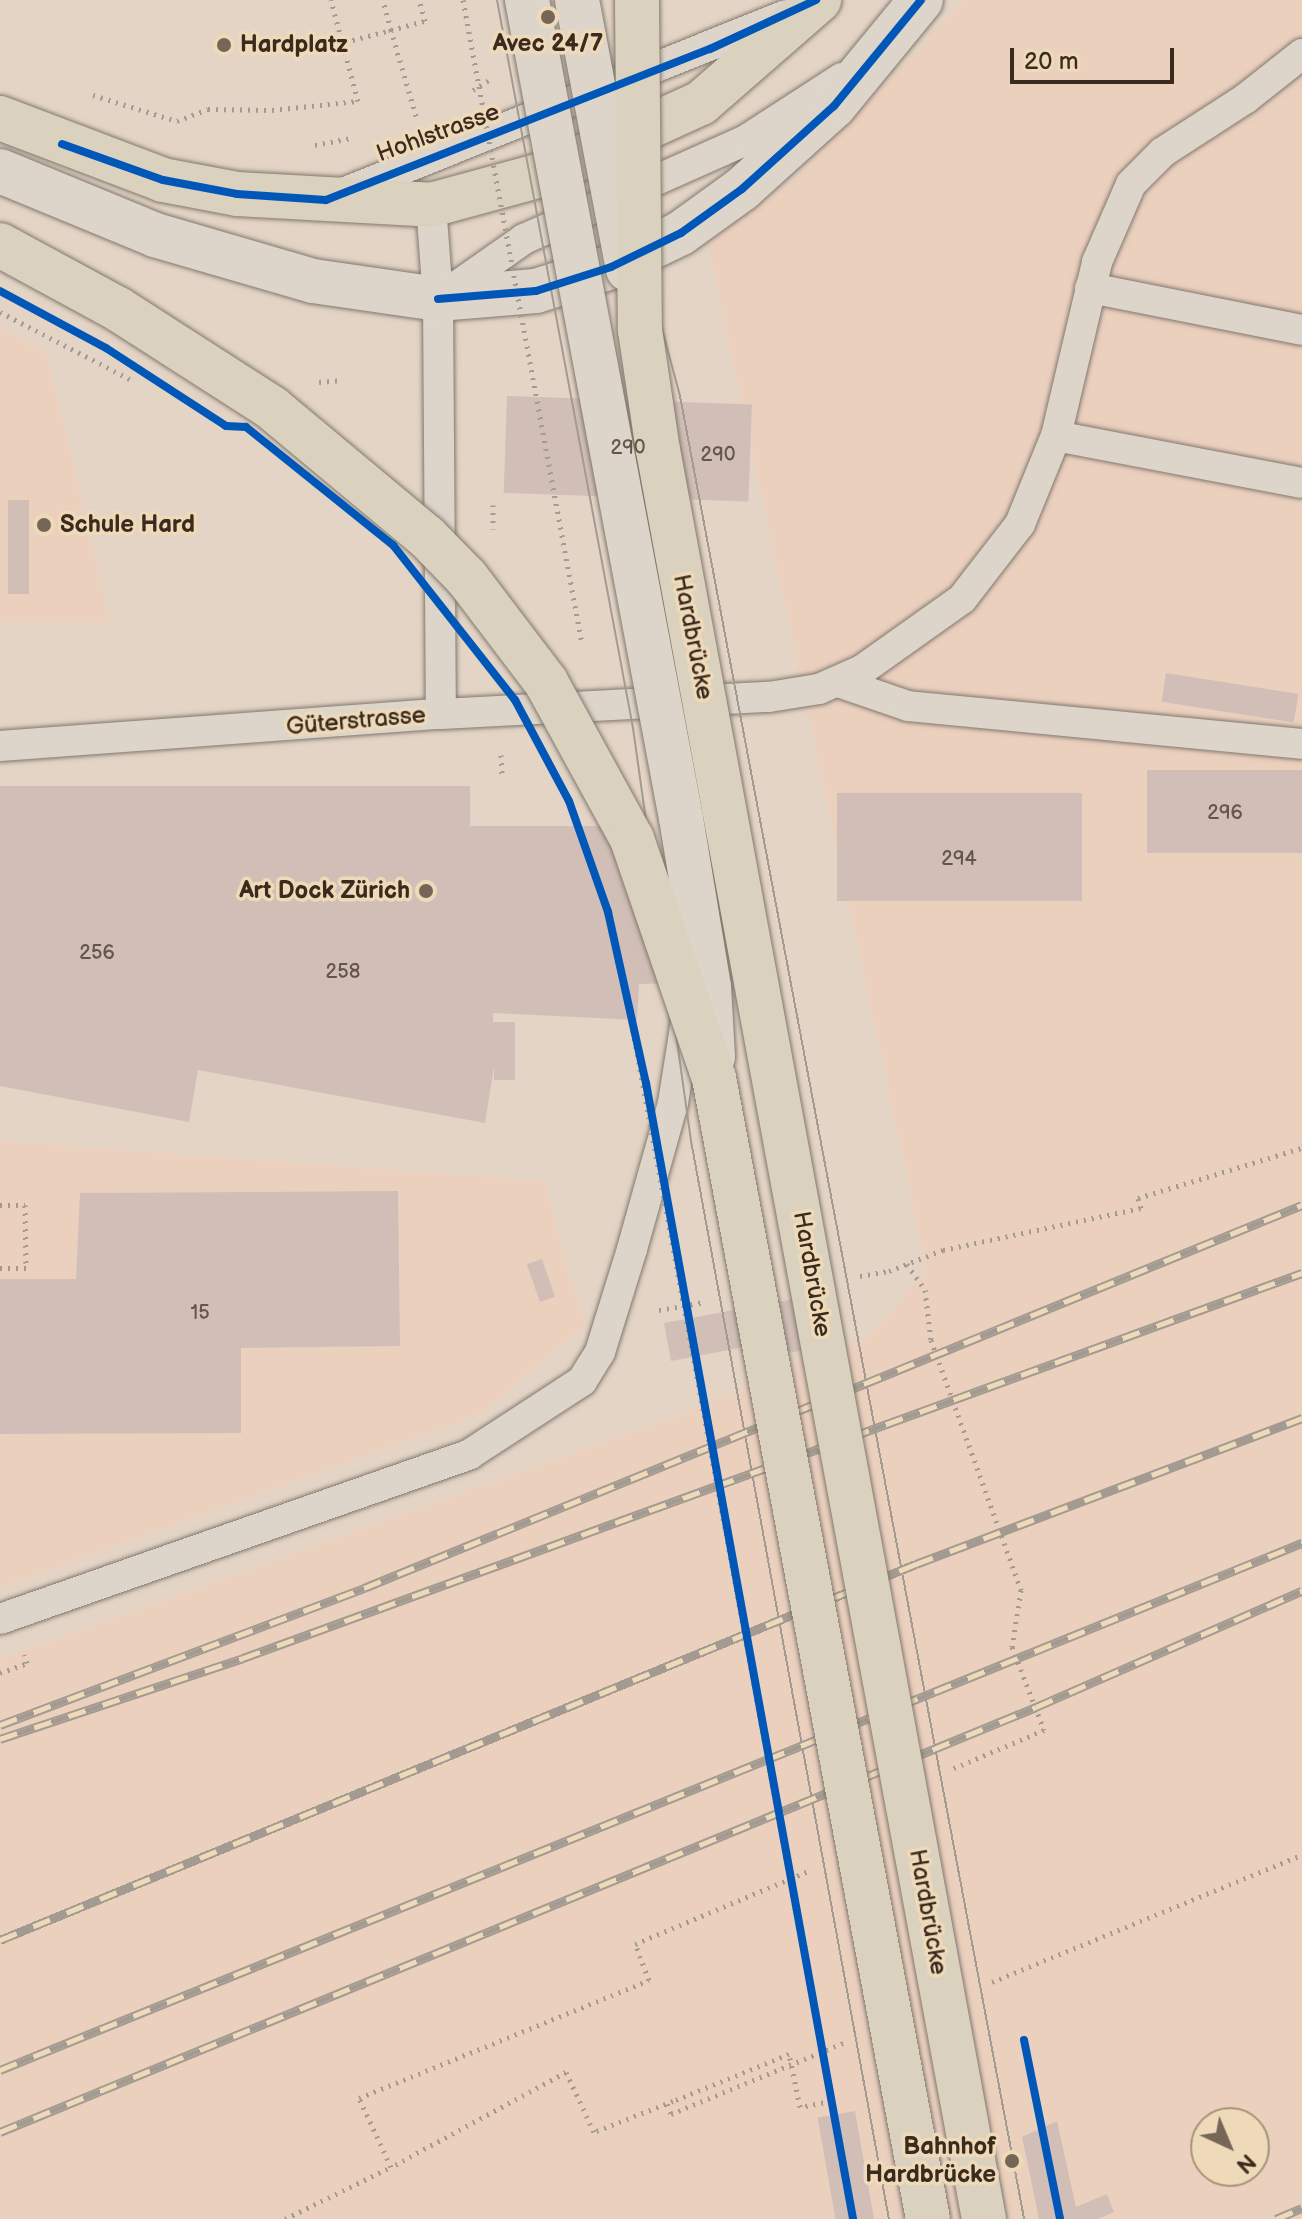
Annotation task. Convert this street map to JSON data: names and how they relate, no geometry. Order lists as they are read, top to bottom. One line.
{"streets":{"main road":["Hohlstrasse","Hardbrücke"],"lane":["Güterstrasse"]},"crossings":[["Hohlstrasse","Güterstrasse"]],"places":["Avec 24/7","Hardplatz","Schule Hard","Art Dock Zürich","Bahnhof Hardbrücke"],"house_numbers":["290","290","296","294","256","258","15"],"scale_bar":"20 m","north":"bottom right"}
